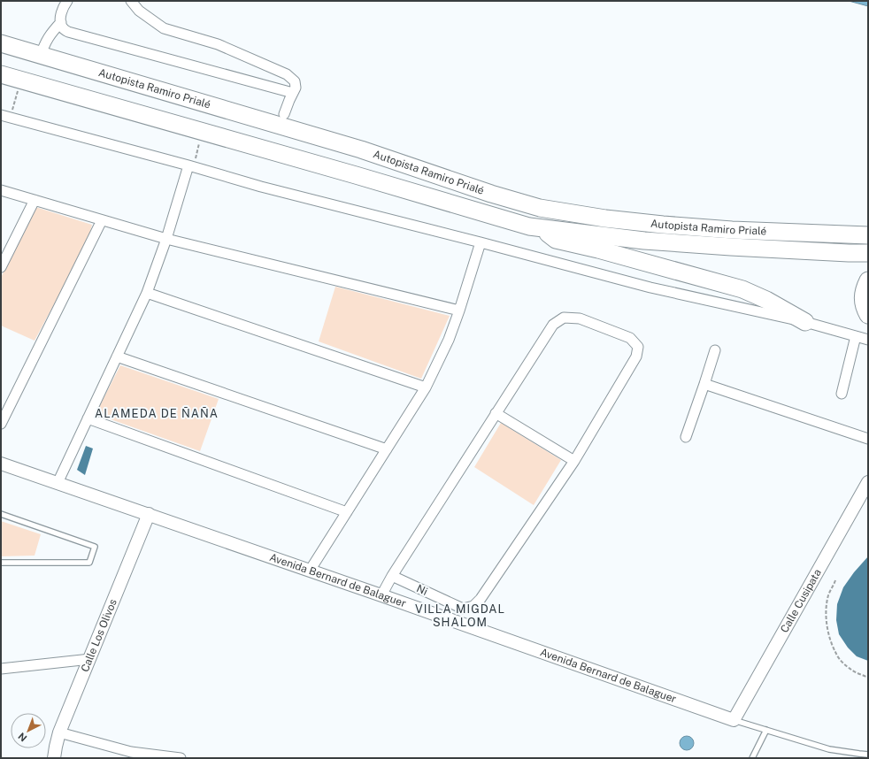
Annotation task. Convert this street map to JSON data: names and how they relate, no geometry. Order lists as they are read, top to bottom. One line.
{"streets":{"highway":["Autopista Ramiro Prialé"],"street":["Avenida Bernard de Balaguer","Ni","Calle Cusipata","Calle Los Olivos"]},"crossings":[["Avenida Bernard de Balaguer","Calle Cusipata"],["Avenida Bernard de Balaguer","Calle Los Olivos"]],"districts":["ALAMEDA DE ÑAÑA","VILLA MIGDAL SHALOM"],"north":"bottom left"}
